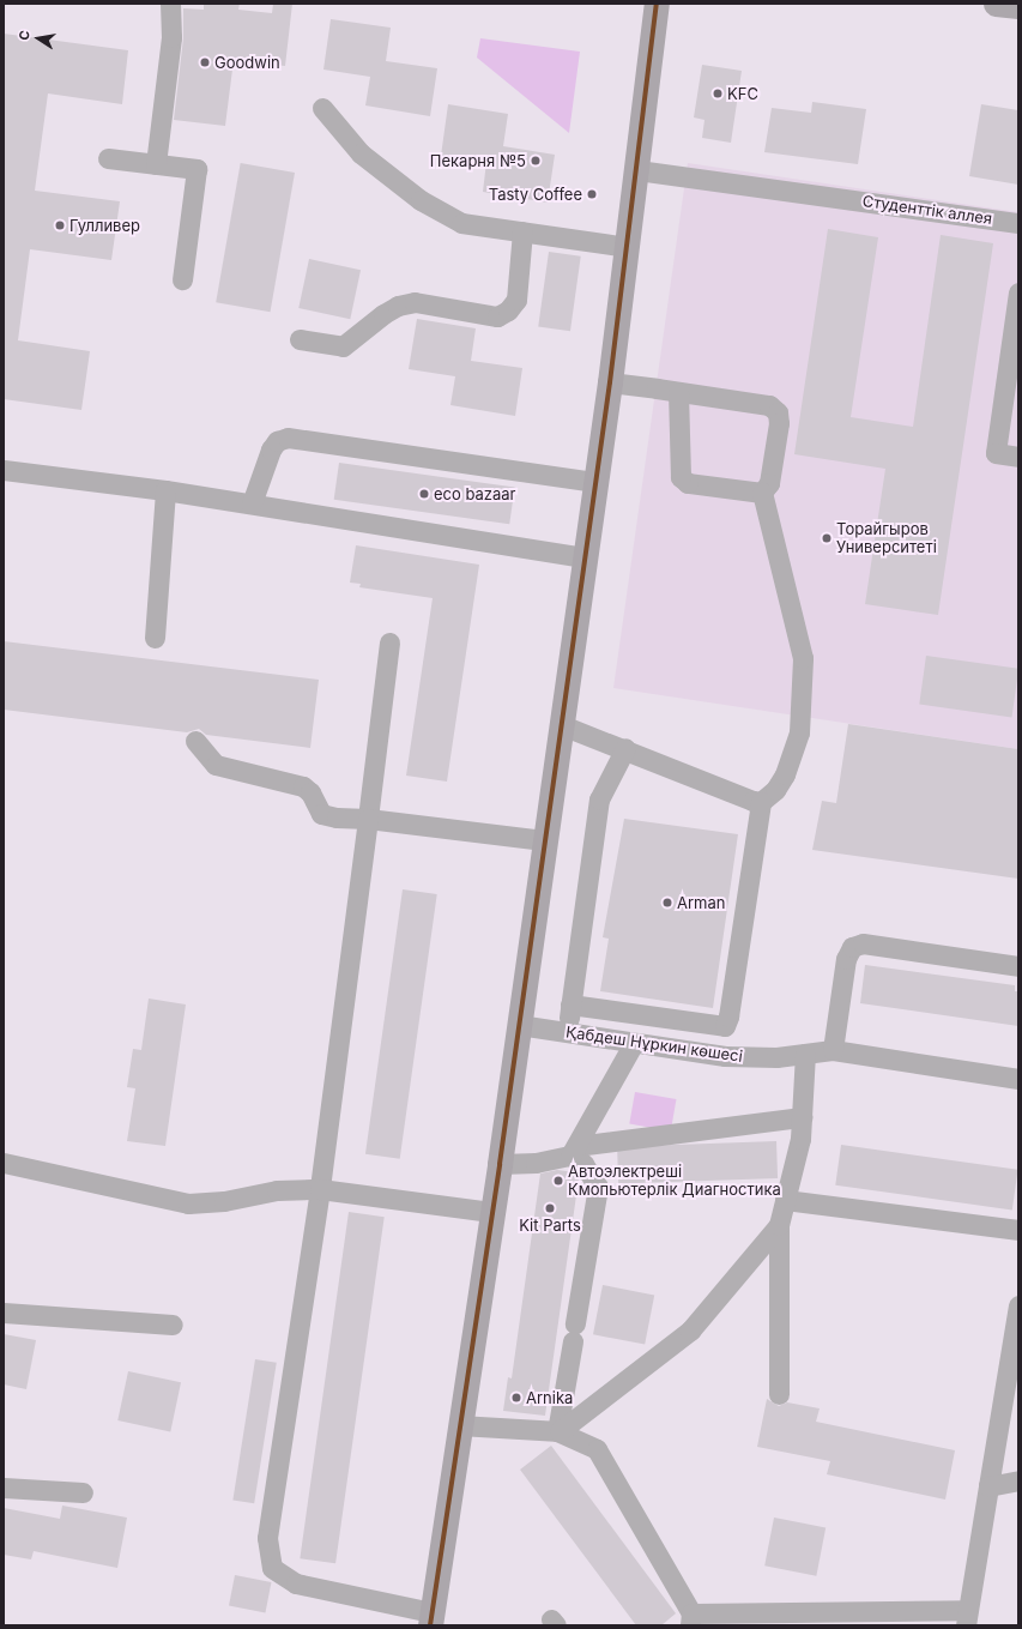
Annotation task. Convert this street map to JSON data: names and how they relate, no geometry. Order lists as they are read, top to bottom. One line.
{"streets":{"street":["Студенттік аллея","Қабдеш Нұркин көшесі"]},"places":["Goodwin","KFC","Пекарня №5","Tasty Coffee","Гулливер","eco bazaar","Торайгыров Университеті","Arman","Автоэлектреші Кмопьютерлік Диагностика","Kit Parts","Arnika"],"north":"left"}
